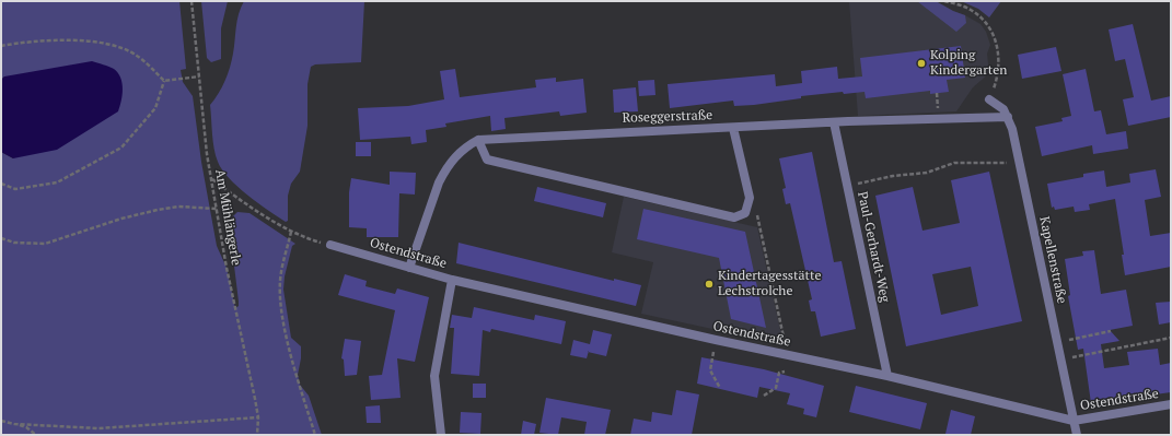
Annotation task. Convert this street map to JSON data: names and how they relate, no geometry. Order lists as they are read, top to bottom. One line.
{"streets":{"street":["Roseggerstraße","Paul-Gerhardt-Weg","Ostendstraße","Kapellenstraße"],"path":["Am Mühlängerle"]},"crossings":[["Roseggerstraße","Paul-Gerhardt-Weg"],["Roseggerstraße","Kapellenstraße"],["Paul-Gerhardt-Weg","Ostendstraße"],["Ostendstraße","Kapellenstraße"]],"places":["Kolping Kindergarten","Kindertagesstätte Lechstrolche"]}
